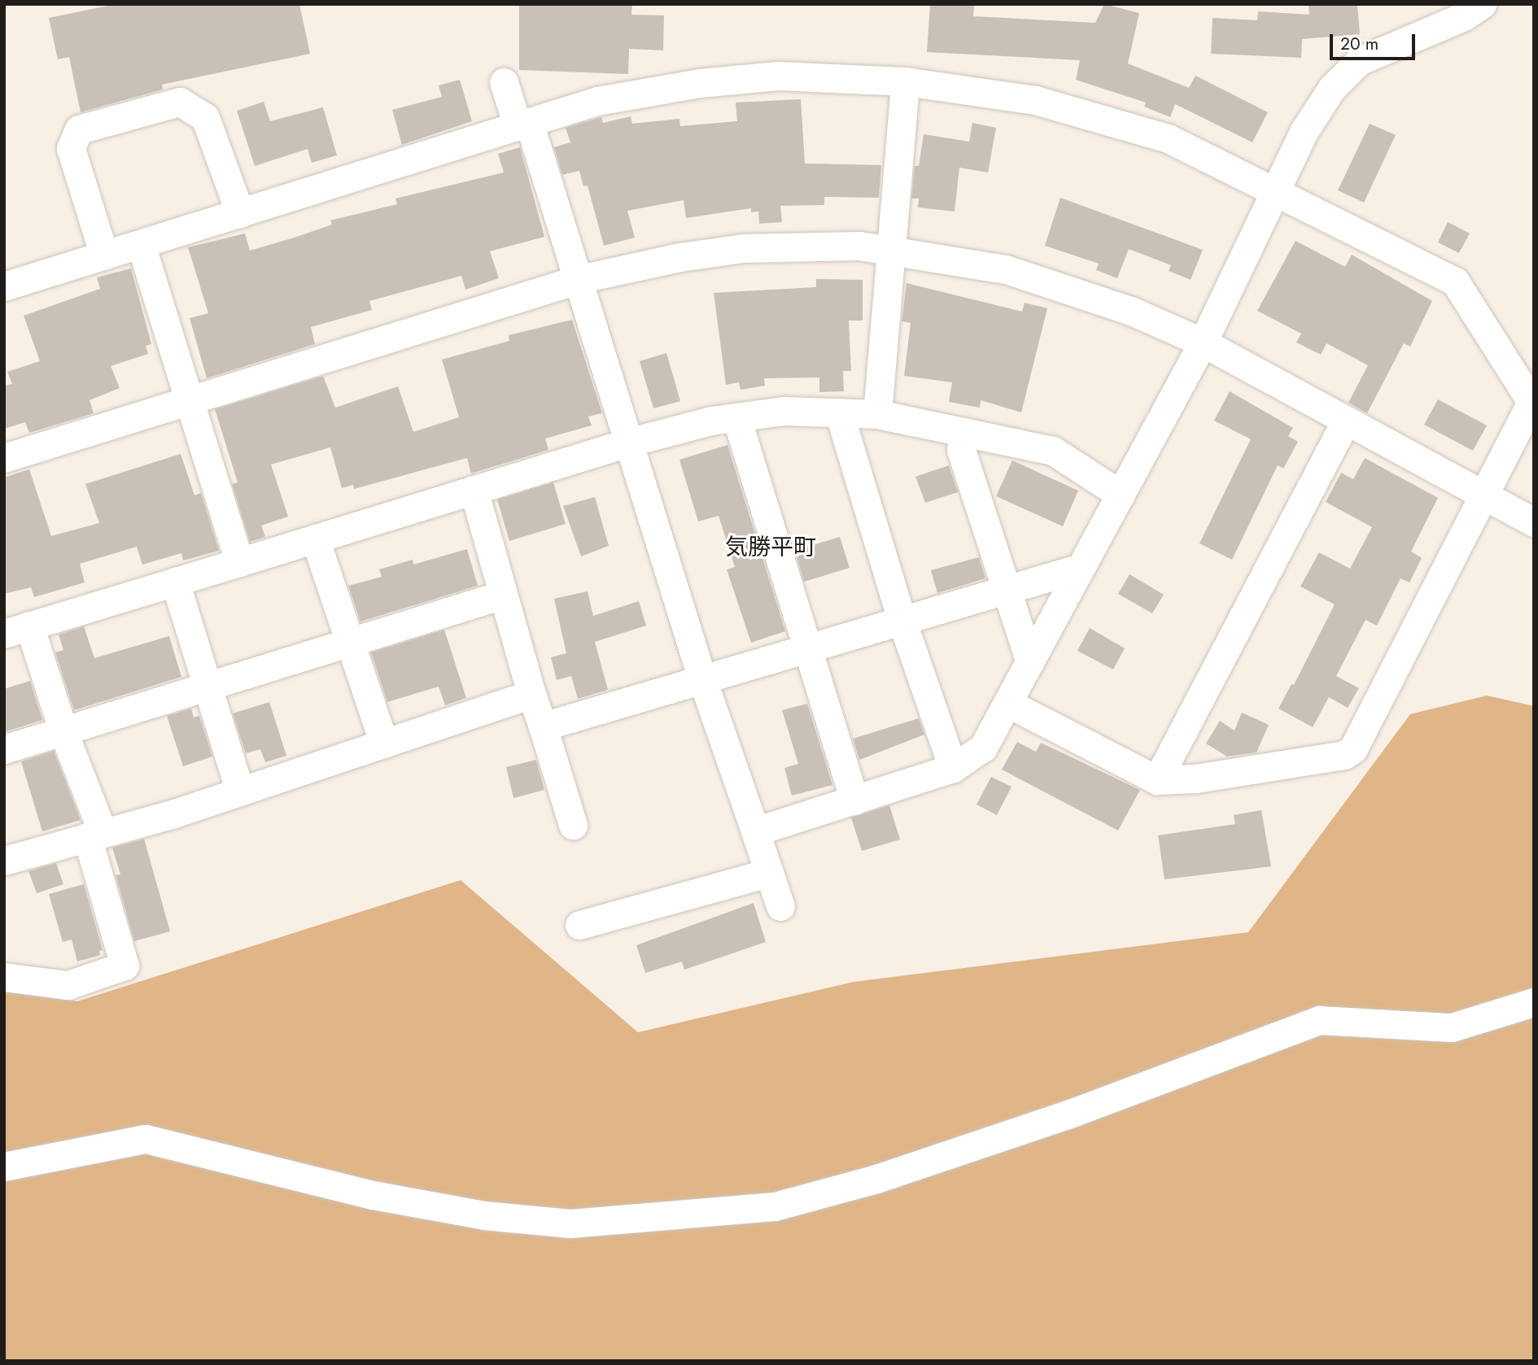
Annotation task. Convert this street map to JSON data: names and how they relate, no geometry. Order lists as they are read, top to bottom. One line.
{"districts":["気勝平町"],"scale_bar":"20 m"}
